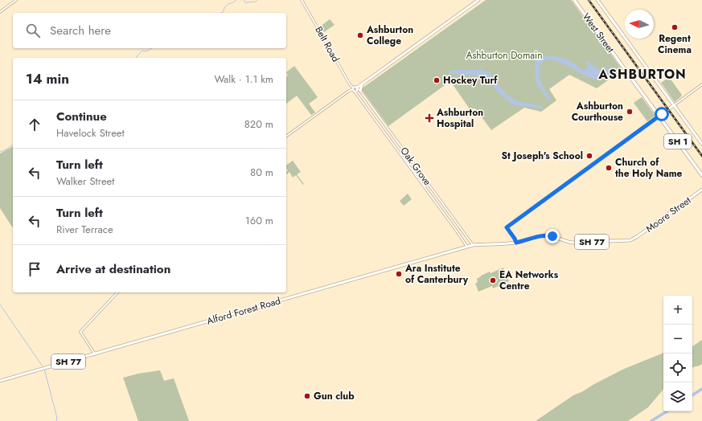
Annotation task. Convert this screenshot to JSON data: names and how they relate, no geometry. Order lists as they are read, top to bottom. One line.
{"streets":{"highway":["West Street","SH 1"],"main road":["Moore Street","SH 77","Alford Forest Road"],"street":["Belt Road","Oak Grove"]},"crossings":[["Belt Road","Oak Grove"],["Oak Grove","SH 77"],["Oak Grove","Alford Forest Road"],["Moore Street","SH 77"],["SH 77","Alford Forest Road"]],"districts":["ASHBURTON"],"parks":["Ashburton Domain"],"places":{"other":["Regent Cinema","Ashburton College","Hockey Turf","Ashburton Courthouse","St Joseph's School","Church of the Holy Name","Ara Institute of Canterbury","EA Networks Centre","Gun club"],"health":["Ashburton Hospital"]},"north":"left","page":{"search":"Search here","heading":["14 min","Walk · 1.1 km"],"list":[["Continue","Havelock Street","820 m"],["Turn left","Walker Street","80 m"],["Turn left","River Terrace","160 m"],"Arrive at destination"],"map_buttons":["+","−"]}}
